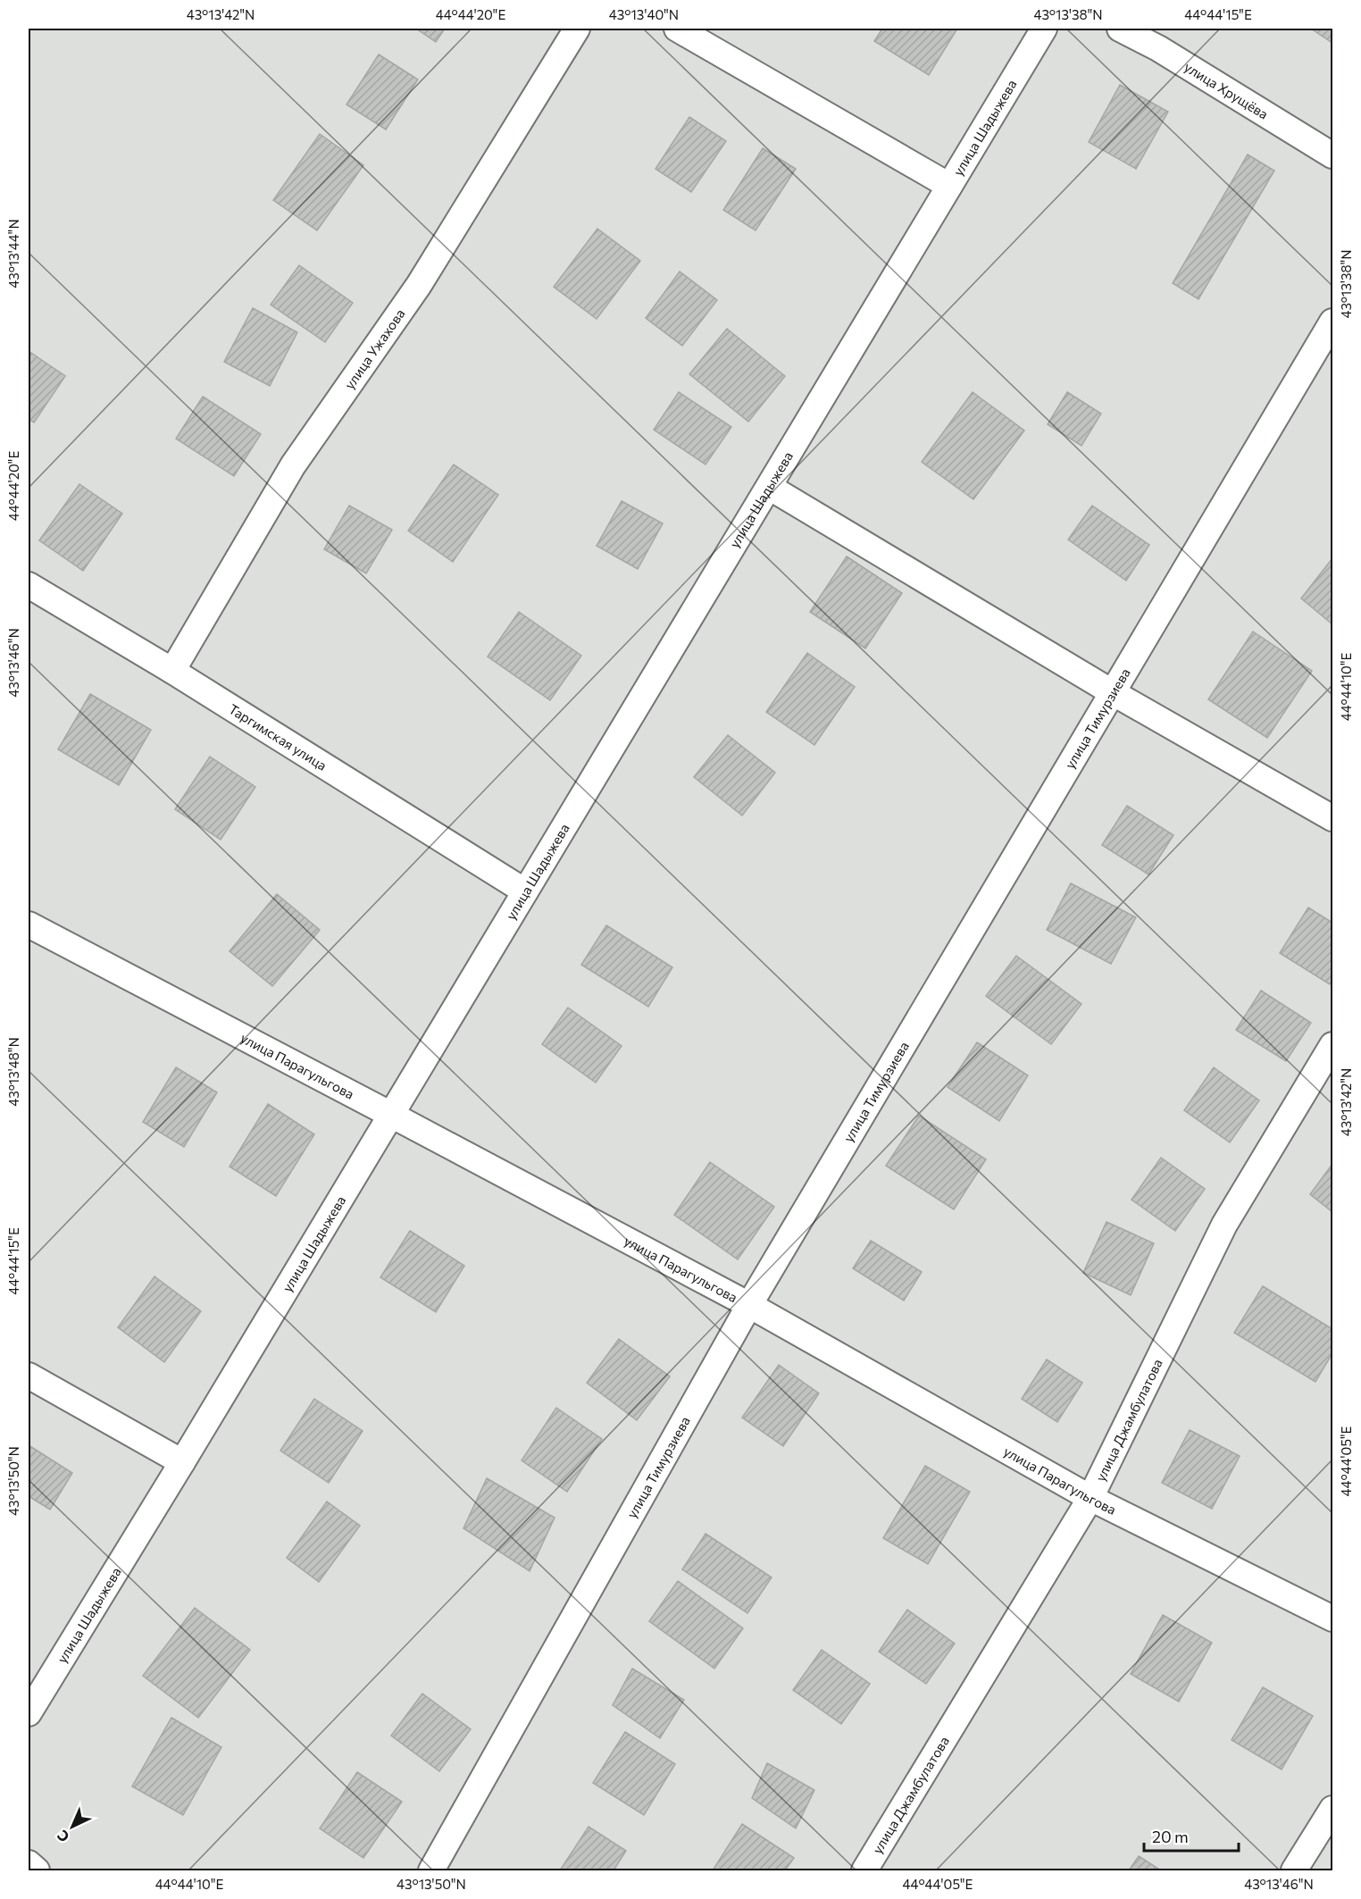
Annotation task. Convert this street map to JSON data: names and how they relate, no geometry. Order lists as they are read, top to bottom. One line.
{"streets":{"street":["улица Хрущёва","улица Шадыжева","улица Ужахова","улица Тимурзиева","Таргимская улица","улица Парагульгова","улица Джамбулатова"]},"crossings":[["улица Шадыжева","Таргимская улица"],["улица Шадыжева","улица Парагульгова"],["улица Ужахова","Таргимская улица"],["улица Тимурзиева","улица Парагульгова"],["улица Парагульгова","улица Джамбулатова"]],"scale_bar":"20 m","north":"bottom left","coordinates":["43°13'42\"N","44°44'20\"E","43°13'40\"N","43°13'38\"N","44°44'15\"E","43°13'44\"N","43°13'46\"N","44°44'10\"E","43°13'48\"N","44°44'05\"E","43°13'50\"N"]}
